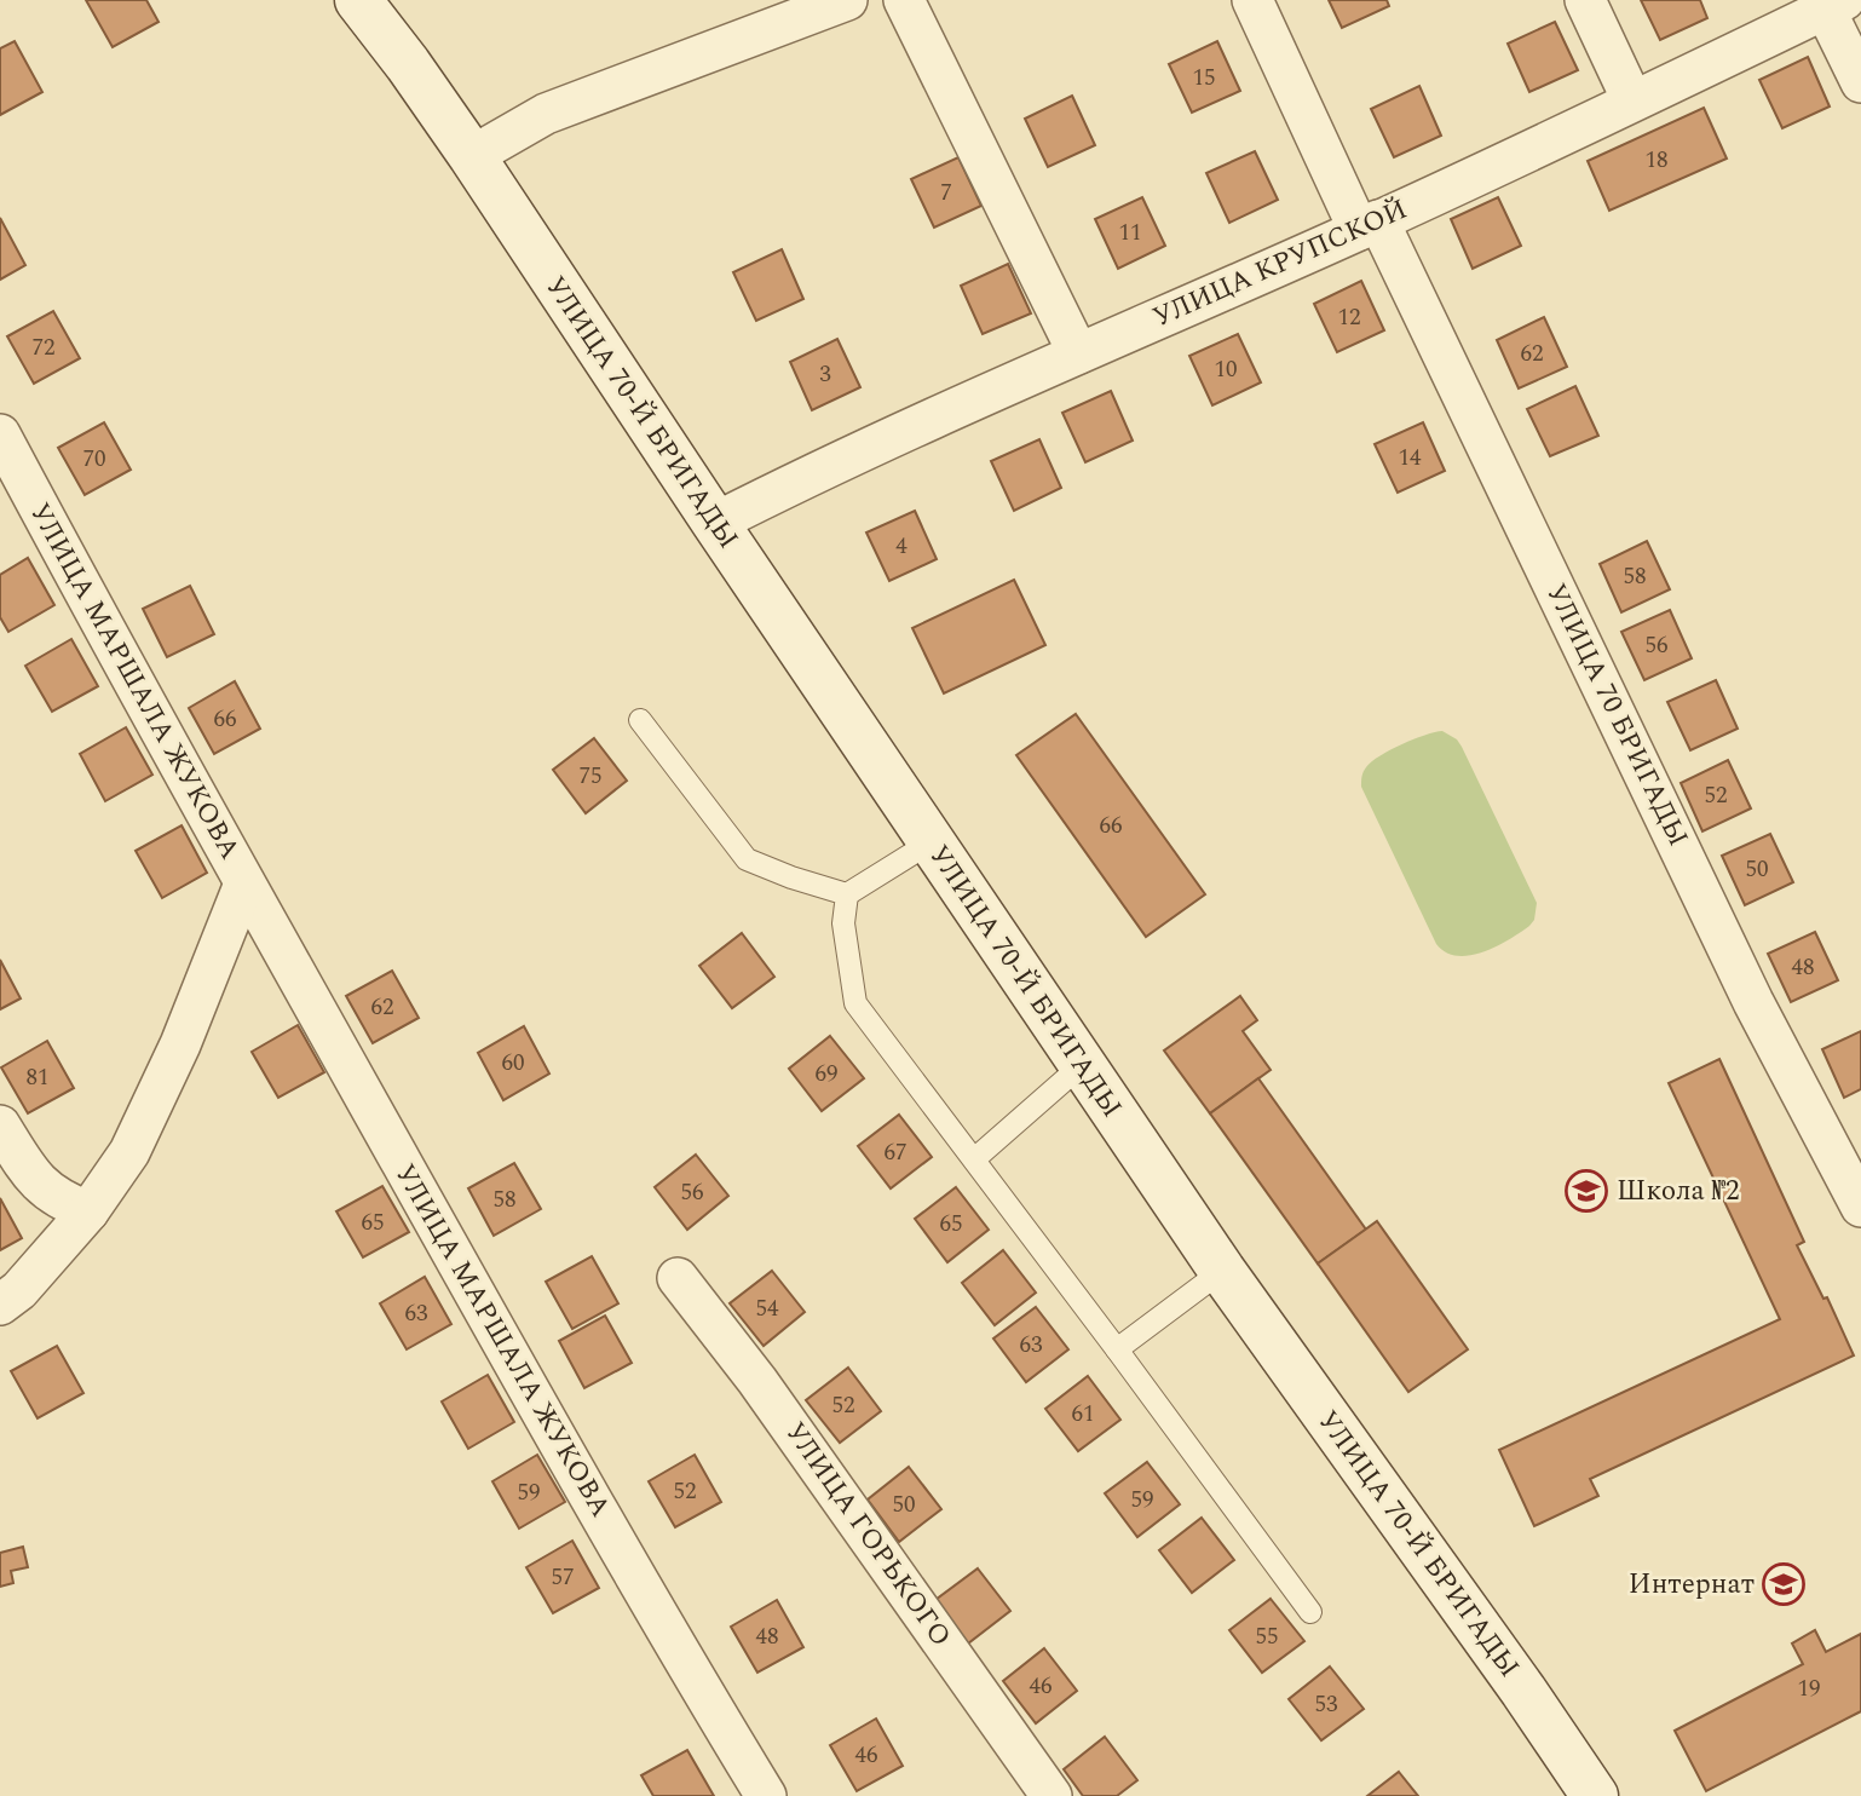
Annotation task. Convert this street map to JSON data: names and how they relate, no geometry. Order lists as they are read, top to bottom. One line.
{"streets":{"main road":["УЛИЦА 70-Й БРИГАДЫ"],"street":["УЛИЦА КРУПСКОЙ","УЛИЦА МАРШАЛА ЖУКОВА","УЛИЦА 70 БРИГАДЫ","УЛИЦА ГОРЬКОГО"]},"crossings":[["УЛИЦА КРУПСКОЙ","УЛИЦА 70-Й БРИГАДЫ"],["УЛИЦА КРУПСКОЙ","УЛИЦА 70 БРИГАДЫ"]],"places":{"school or university":["Школа №2","Интернат"]},"house_numbers":["15","18","7","11","12","72","62","10","3","14","70","4","58","56","66","75","52","66","50","48","62","60","69","81","67","56","58","65","65","54","63","63","52","61","52","59","59","50","57","48","55","46","19","53","46"]}
